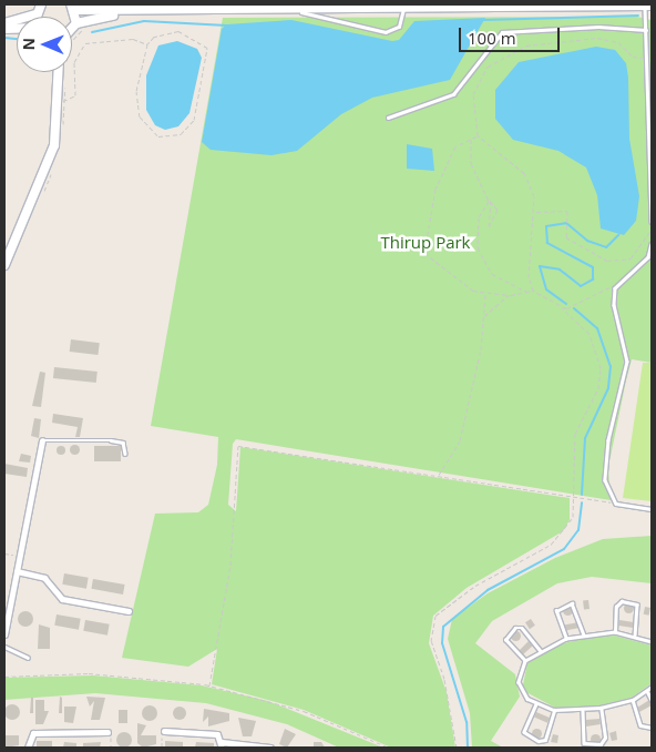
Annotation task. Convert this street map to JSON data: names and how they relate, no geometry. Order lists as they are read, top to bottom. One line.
{"parks":["Thirup Park"],"scale_bar":"100 m","north":"left"}
